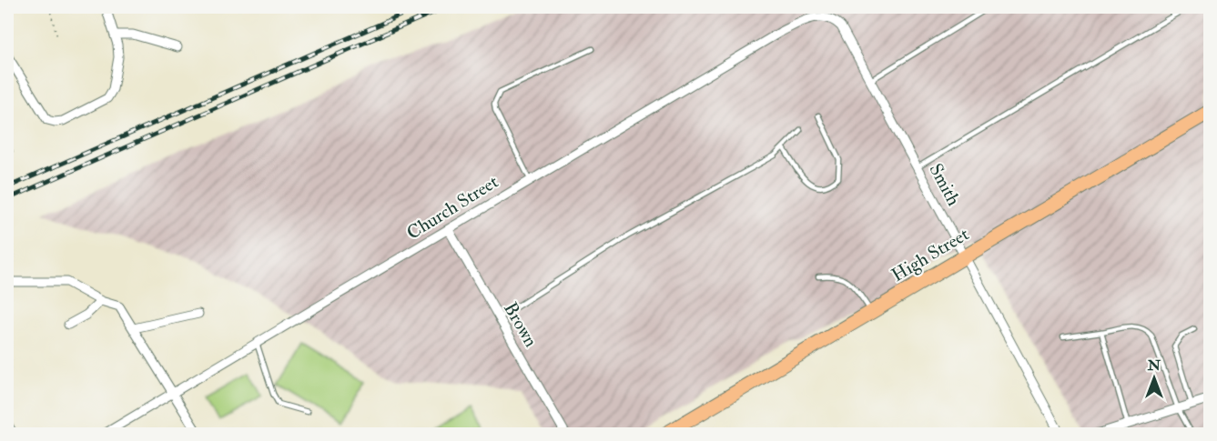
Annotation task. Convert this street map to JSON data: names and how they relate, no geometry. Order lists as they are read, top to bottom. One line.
{"streets":{"main road":["High Street"],"street":["Smith","Church Street","Brown"]},"crossings":[["Smith","Church Street"],["Smith","High Street"],["Church Street","Brown"]],"north":"top"}
